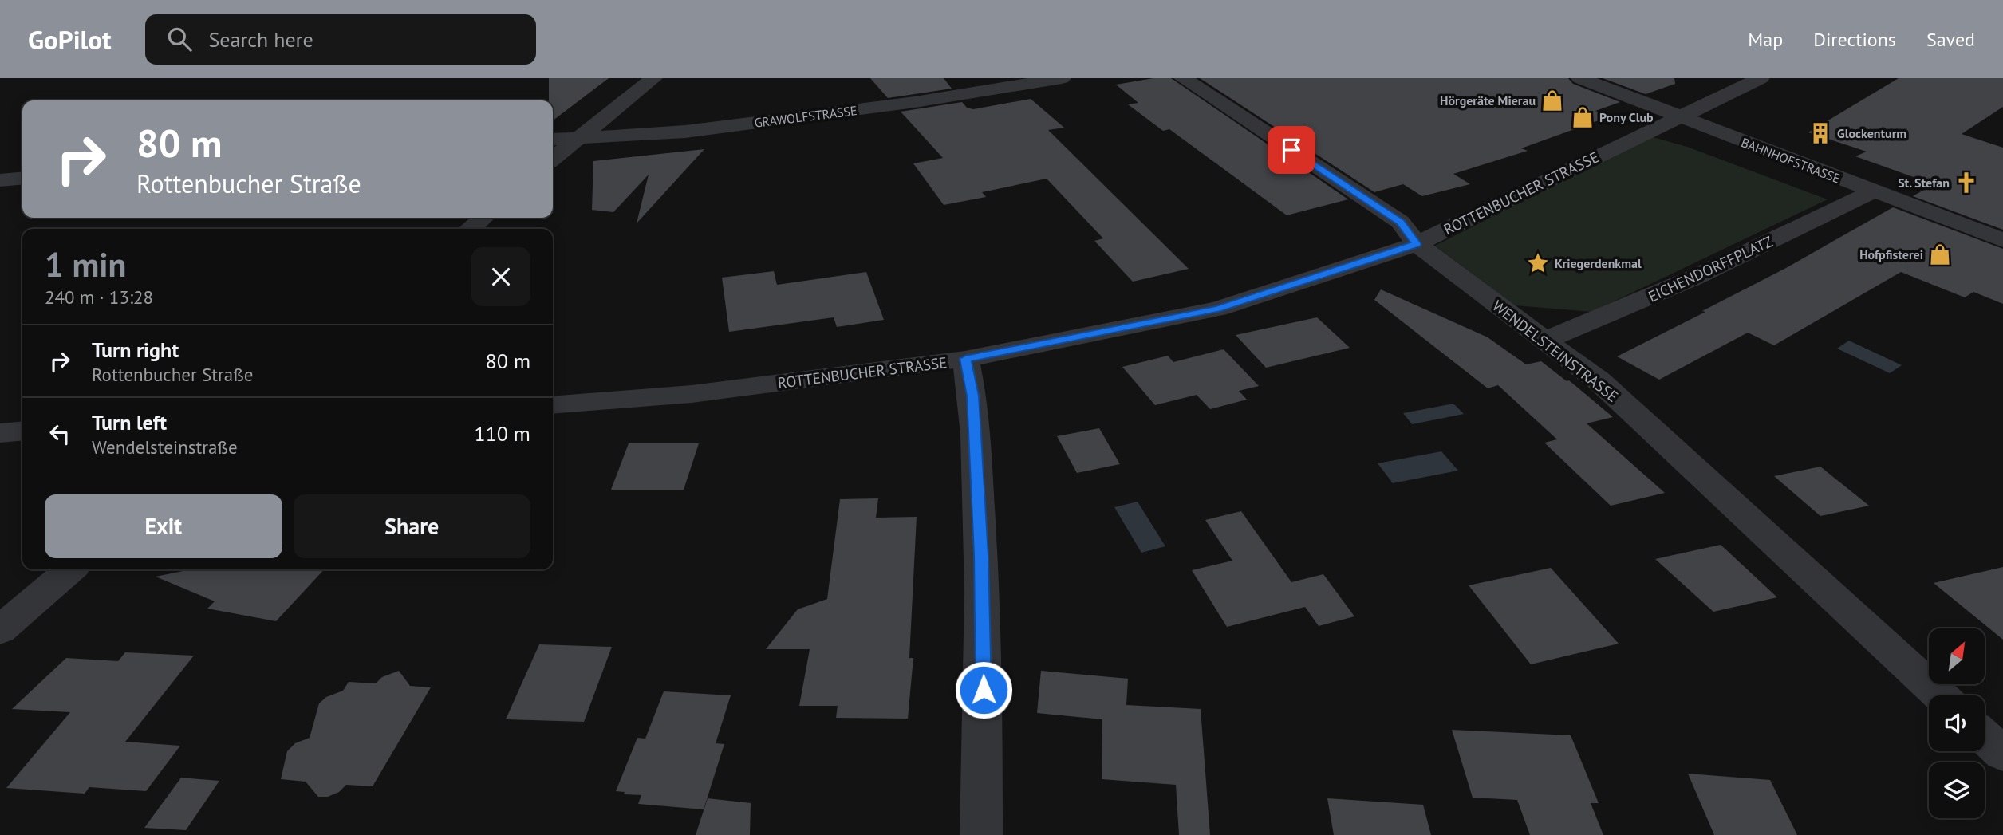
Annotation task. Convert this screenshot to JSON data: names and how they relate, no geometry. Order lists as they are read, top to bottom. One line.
{"streets":{"street":["GRAWOLFSTRASSE","BAHNHOFSTRASSE","ROTTENBUCHER STRASSE","EICHENDORFFPLATZ","WENDELSTEINSTRASSE"]},"crossings":[["BAHNHOFSTRASSE","ROTTENBUCHER STRASSE"],["BAHNHOFSTRASSE","EICHENDORFFPLATZ"],["ROTTENBUCHER STRASSE","WENDELSTEINSTRASSE"],["EICHENDORFFPLATZ","WENDELSTEINSTRASSE"]],"places":{"shop":["Hörgeräte Mierau","Pony Club","Hofpfisterei"],"building":["Glockenturm"],"church":["St. Stefan"],"place":["Kriegerdenkmal"]},"north":"top right","page":{"header":"GoPilot","search":"Search here","nav":["Map","Directions","Saved"],"turn":["80 m","Rottenbucher Straße"],"heading":["1 min","240 m · 13:28"],"list":[{"name":"Turn right","note":"Rottenbucher Straße","value":"80 m"},{"name":"Turn left","note":"Wendelsteinstraße","value":"110 m"}],"buttons":["Exit","Share"]}}
